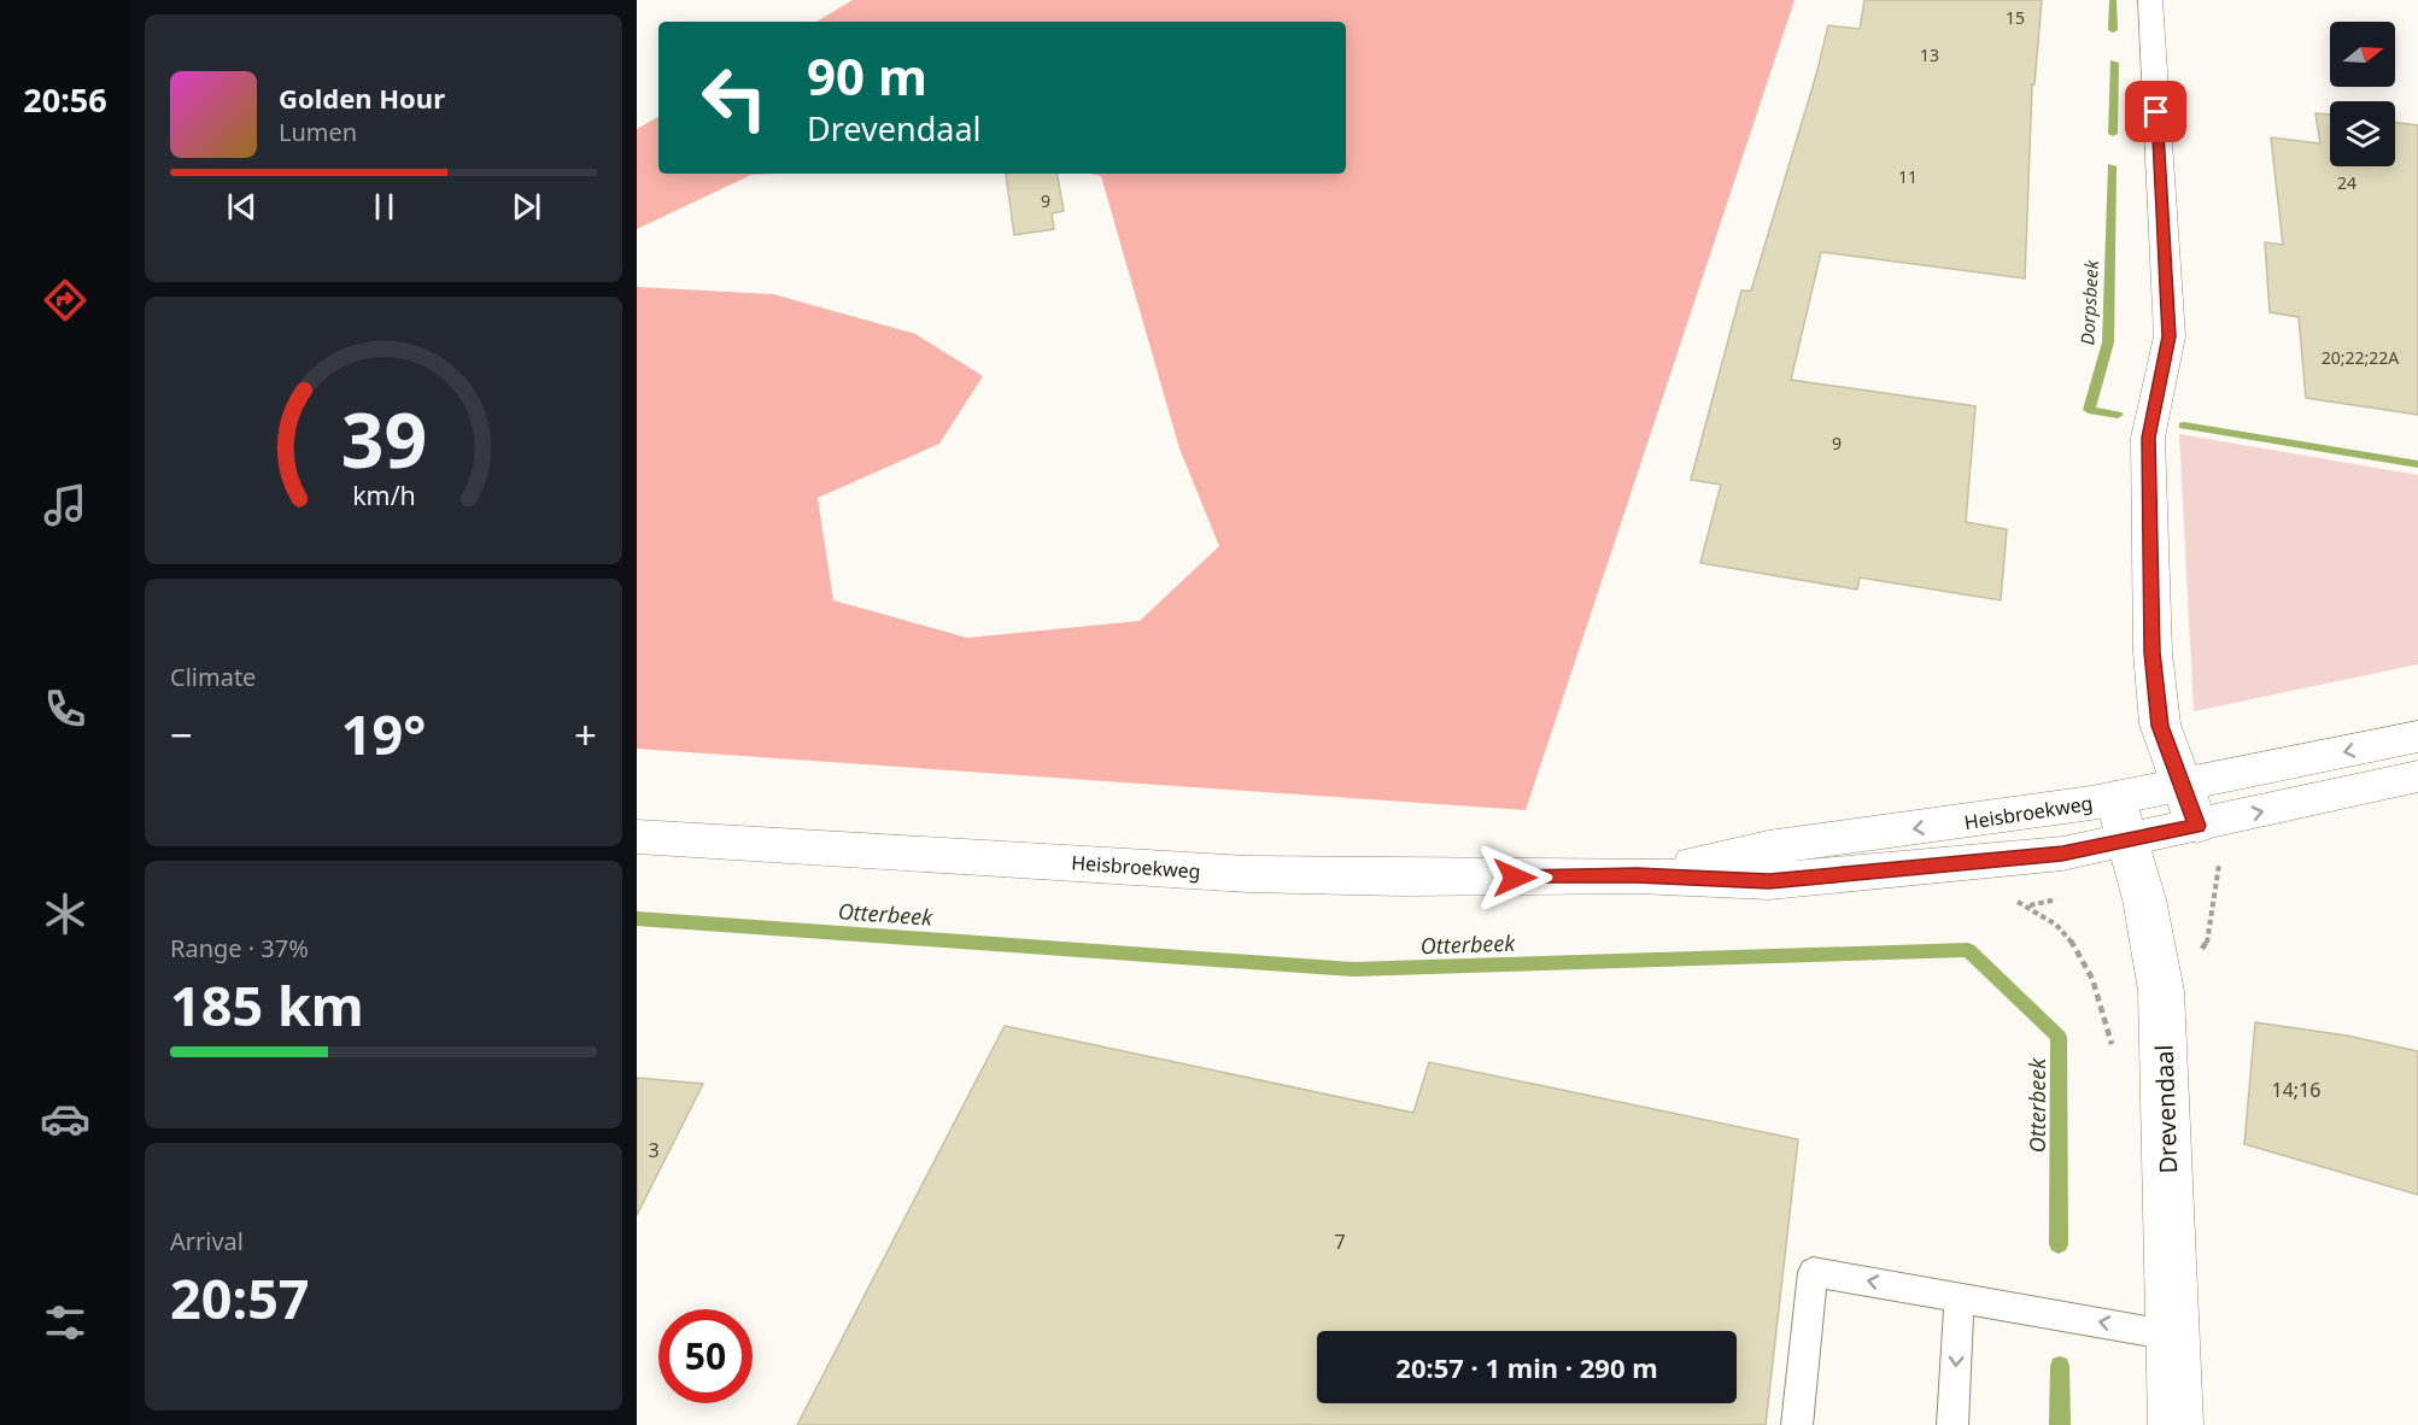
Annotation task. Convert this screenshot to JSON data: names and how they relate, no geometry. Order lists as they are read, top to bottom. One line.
{"streets":{"main road":["Heisbroekweg","Drevendaal"]},"crossings":[["Heisbroekweg","Drevendaal"]],"water":["Dorpsbeek","Otterbeek"],"house_numbers":["15","13","11","24","9","20;22;22A","9","14;16","3","7"],"north":"right","page":{"tabs":"20:56","turn":["90 m","Drevendaal"],"song":["Golden Hour","Lumen"],"tile":["Climate",["Range · 37%","185 km"],["Arrival","20:57"]],"heat":["−","19°","+"],"limit":"50","trip":"20:57 · 1 min · 290 m","gauge":["39","km/h"]}}
